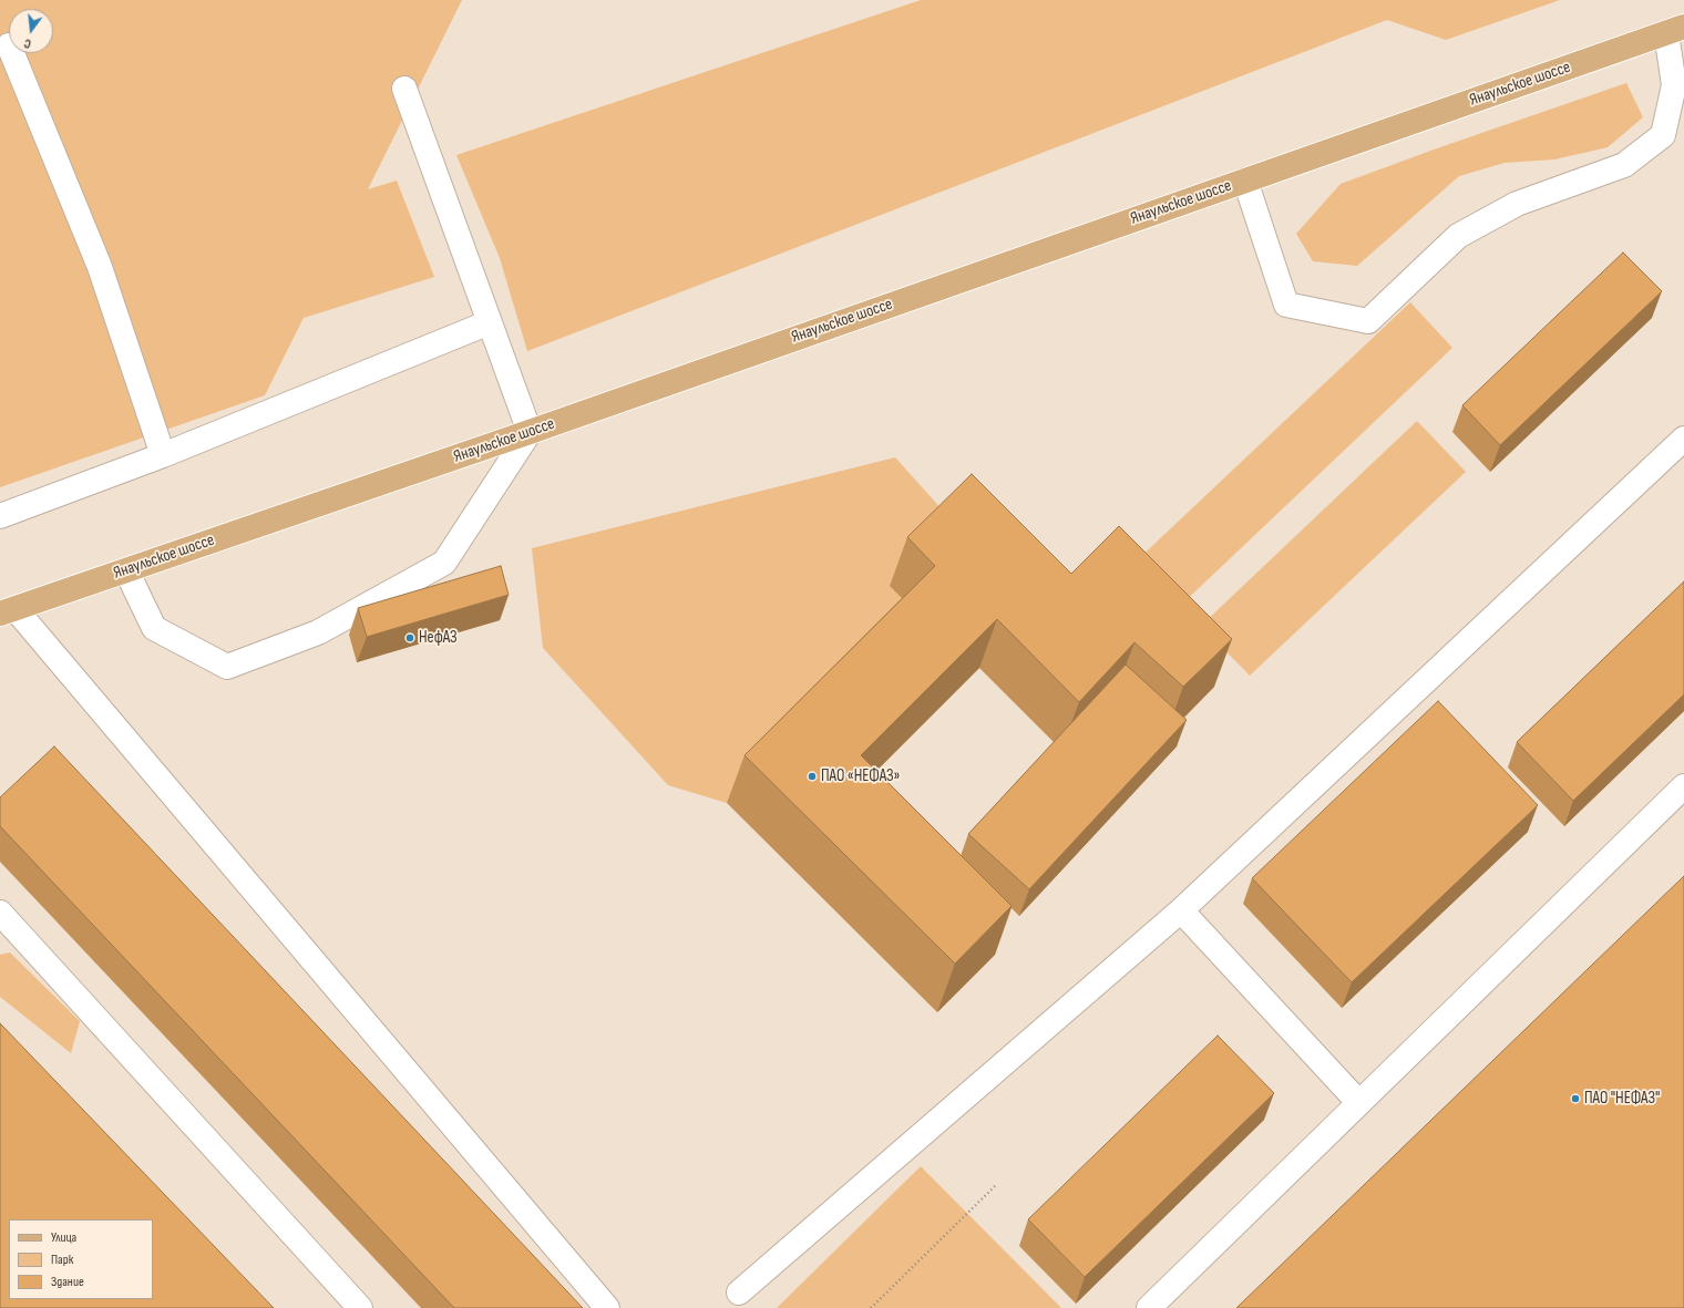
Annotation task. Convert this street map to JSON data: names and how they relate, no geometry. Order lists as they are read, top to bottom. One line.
{"streets":{"main road":["Янаульское шоссе"]},"places":["НефАЗ","ПАО «НЕФАЗ»","ПАО \"НЕФАЗ\""],"legend":["Улица","Парк","Здание"],"north":"bottom"}
